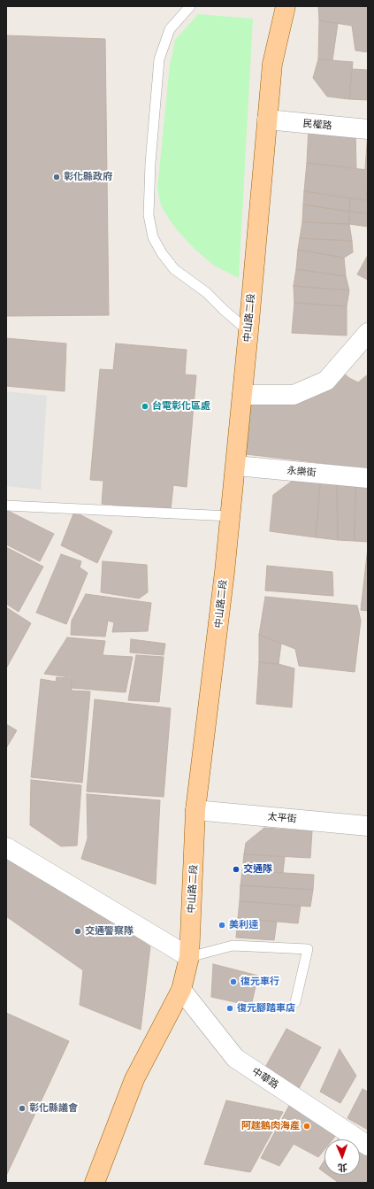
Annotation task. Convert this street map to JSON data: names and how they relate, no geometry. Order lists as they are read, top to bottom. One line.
{"streets":{"main road":["中山路二段"],"street":["民權路","永樂街","太平街","中華路"]},"crossings":[["民權路","中山路二段"],["中山路二段","永樂街"],["中山路二段","太平街"],["中山路二段","中華路"]],"places":["彰化縣政府","台電彰化區處","交通隊","美利達","交通警察隊","復元車行","復元腳踏車店","彰化縣議會","阿趖鵝肉海產"],"north":"bottom"}
